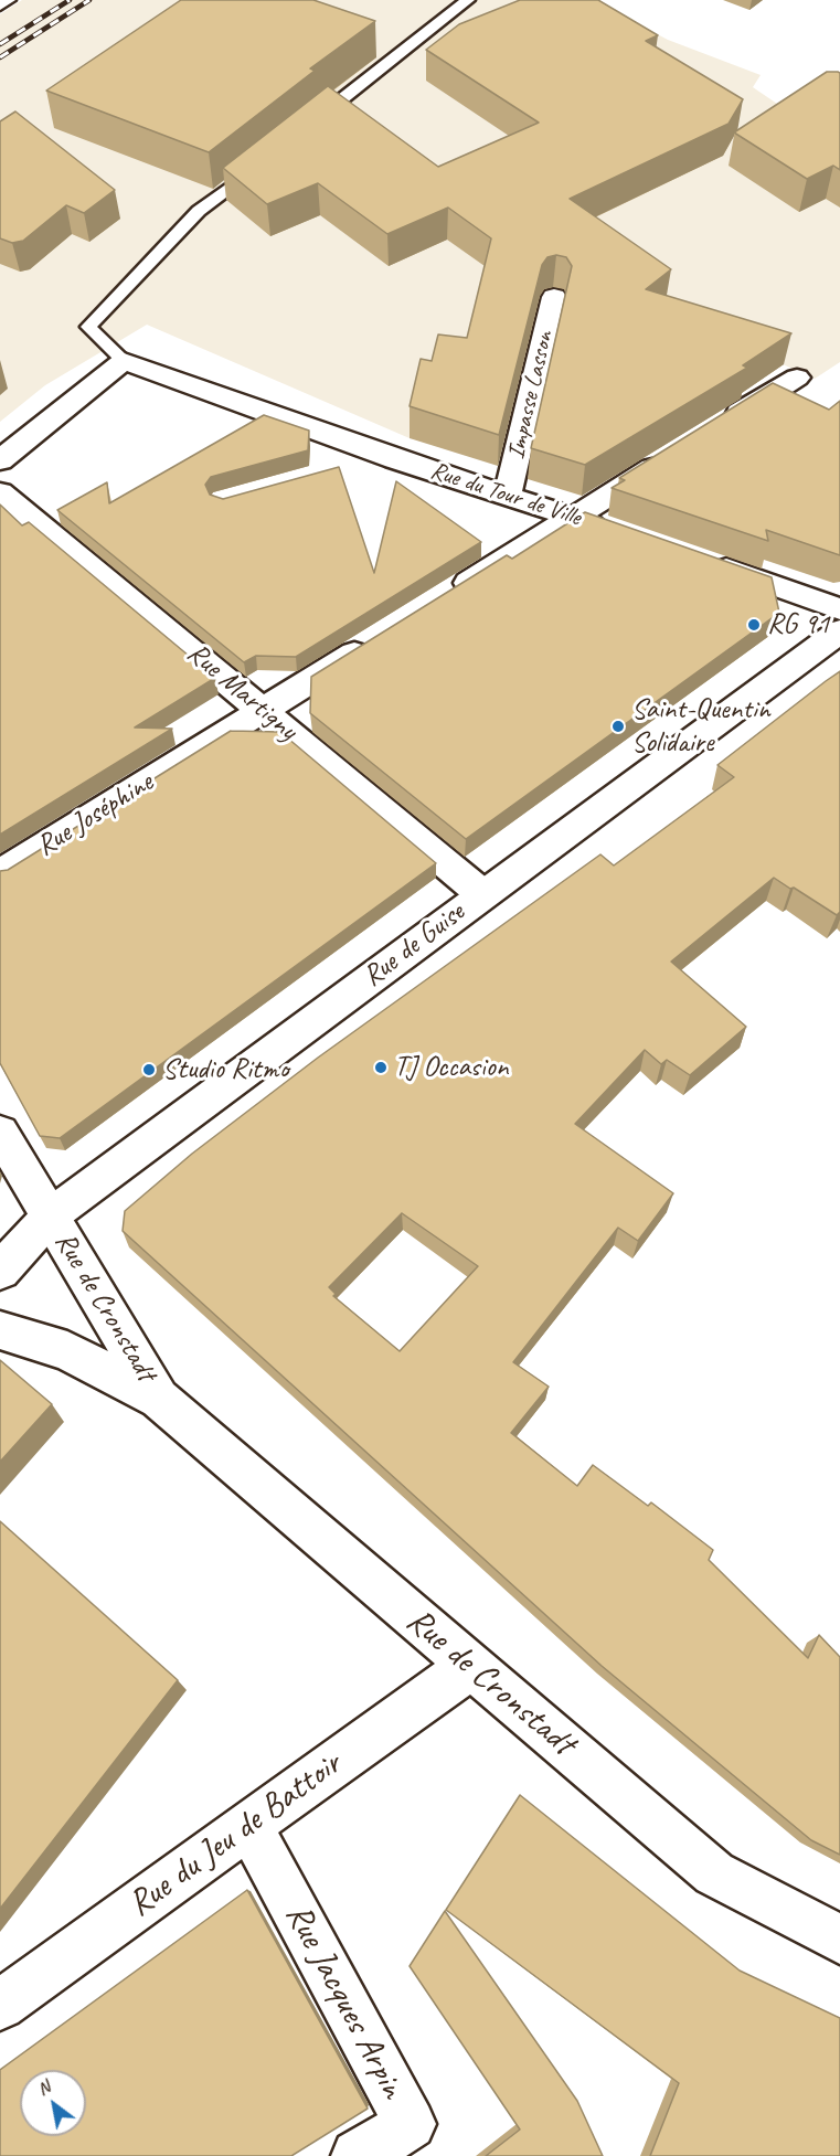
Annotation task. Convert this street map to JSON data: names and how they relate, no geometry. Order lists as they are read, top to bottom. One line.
{"streets":{"street":["Impasse Lasson","Rue du Tour de Ville","Rue Martigny","Rue Joséphine","Rue de Guise","Rue de Cronstadt","Rue du Jeu de Battoir","Rue Jacques Arpin"]},"crossings":[["Impasse Lasson","Rue du Tour de Ville"],["Rue Martigny","Rue Joséphine"],["Rue Martigny","Rue de Guise"],["Rue de Guise","Rue de Cronstadt"],["Rue de Cronstadt","Rue du Jeu de Battoir"],["Rue du Jeu de Battoir","Rue Jacques Arpin"]],"places":["RG 91","Saint-Quentin Solidaire","TJ Occasion","Studio Ritmo"],"north":"top left"}
